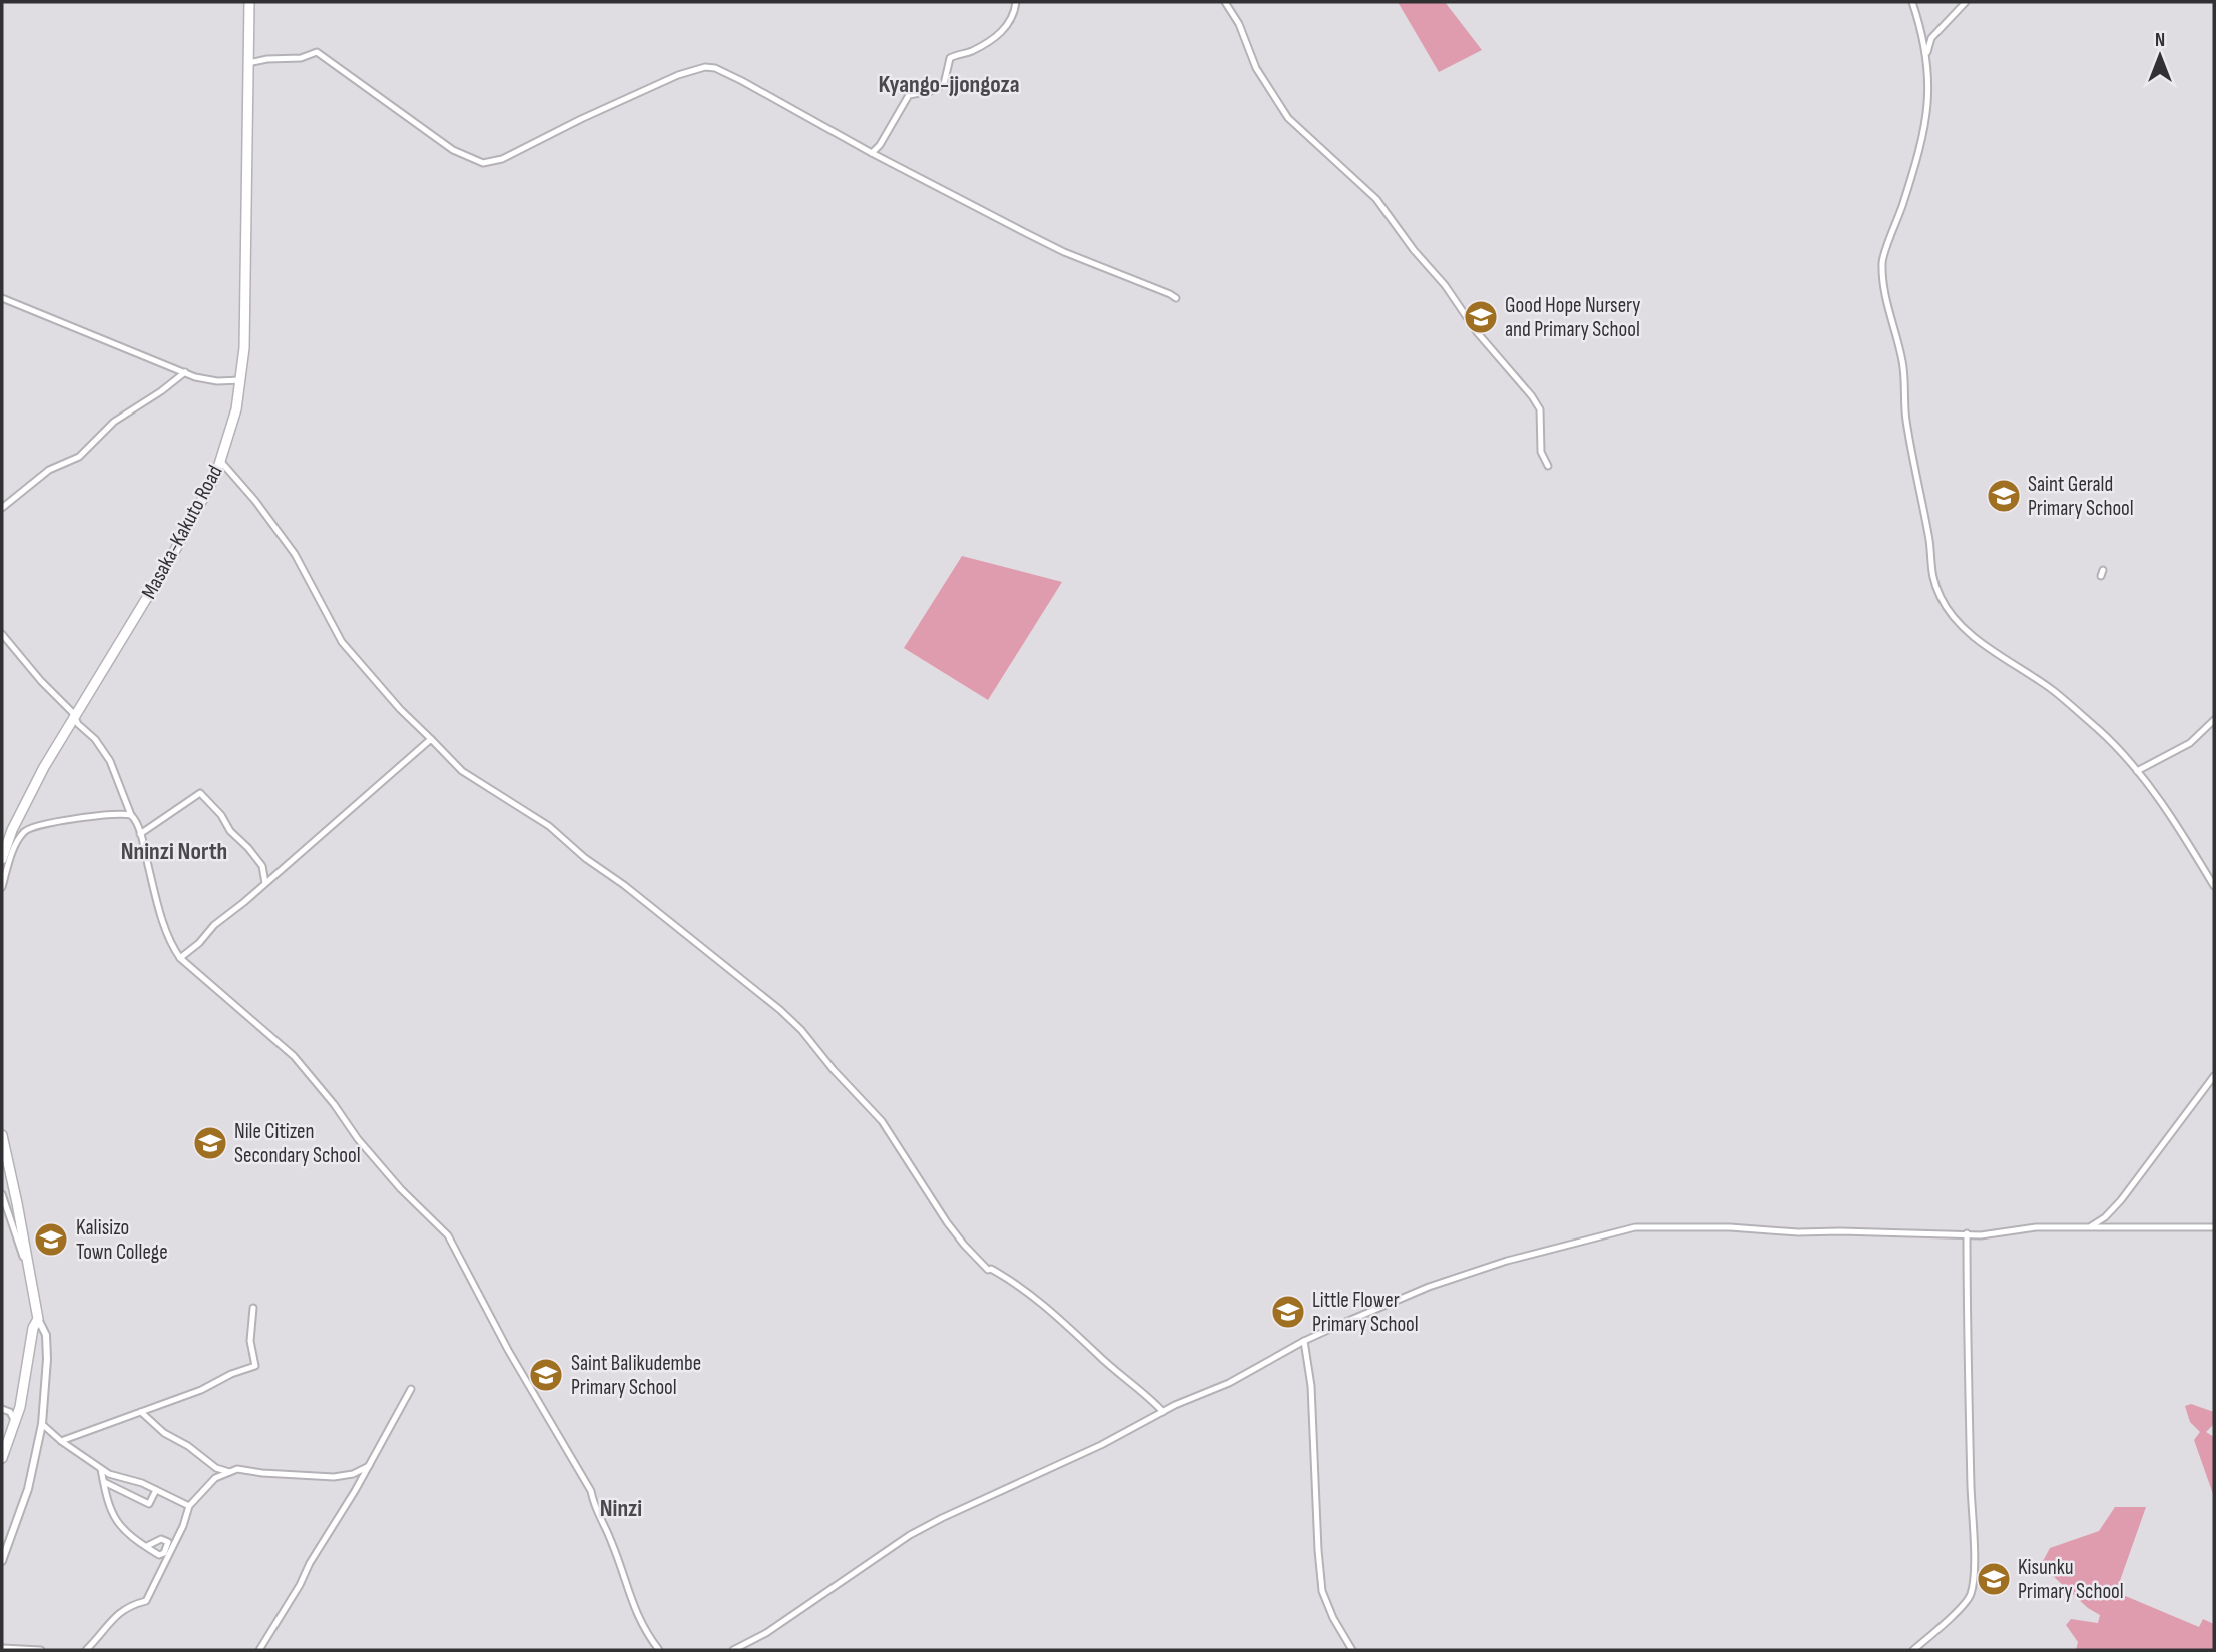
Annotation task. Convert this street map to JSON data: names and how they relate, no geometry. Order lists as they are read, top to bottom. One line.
{"streets":{"highway":["Masaka-Kakuto Road"]},"districts":["Kyango-jjongoza","Nninzi North","Ninzi"],"places":{"school or university":["Good Hope Nursery and Primary School","Saint Gerald Primary School","Nile Citizen Secondary School","Kalisizo Town College","Little Flower Primary School","Saint Balikudembe Primary School","Kisunku Primary School"]},"north":"top"}
